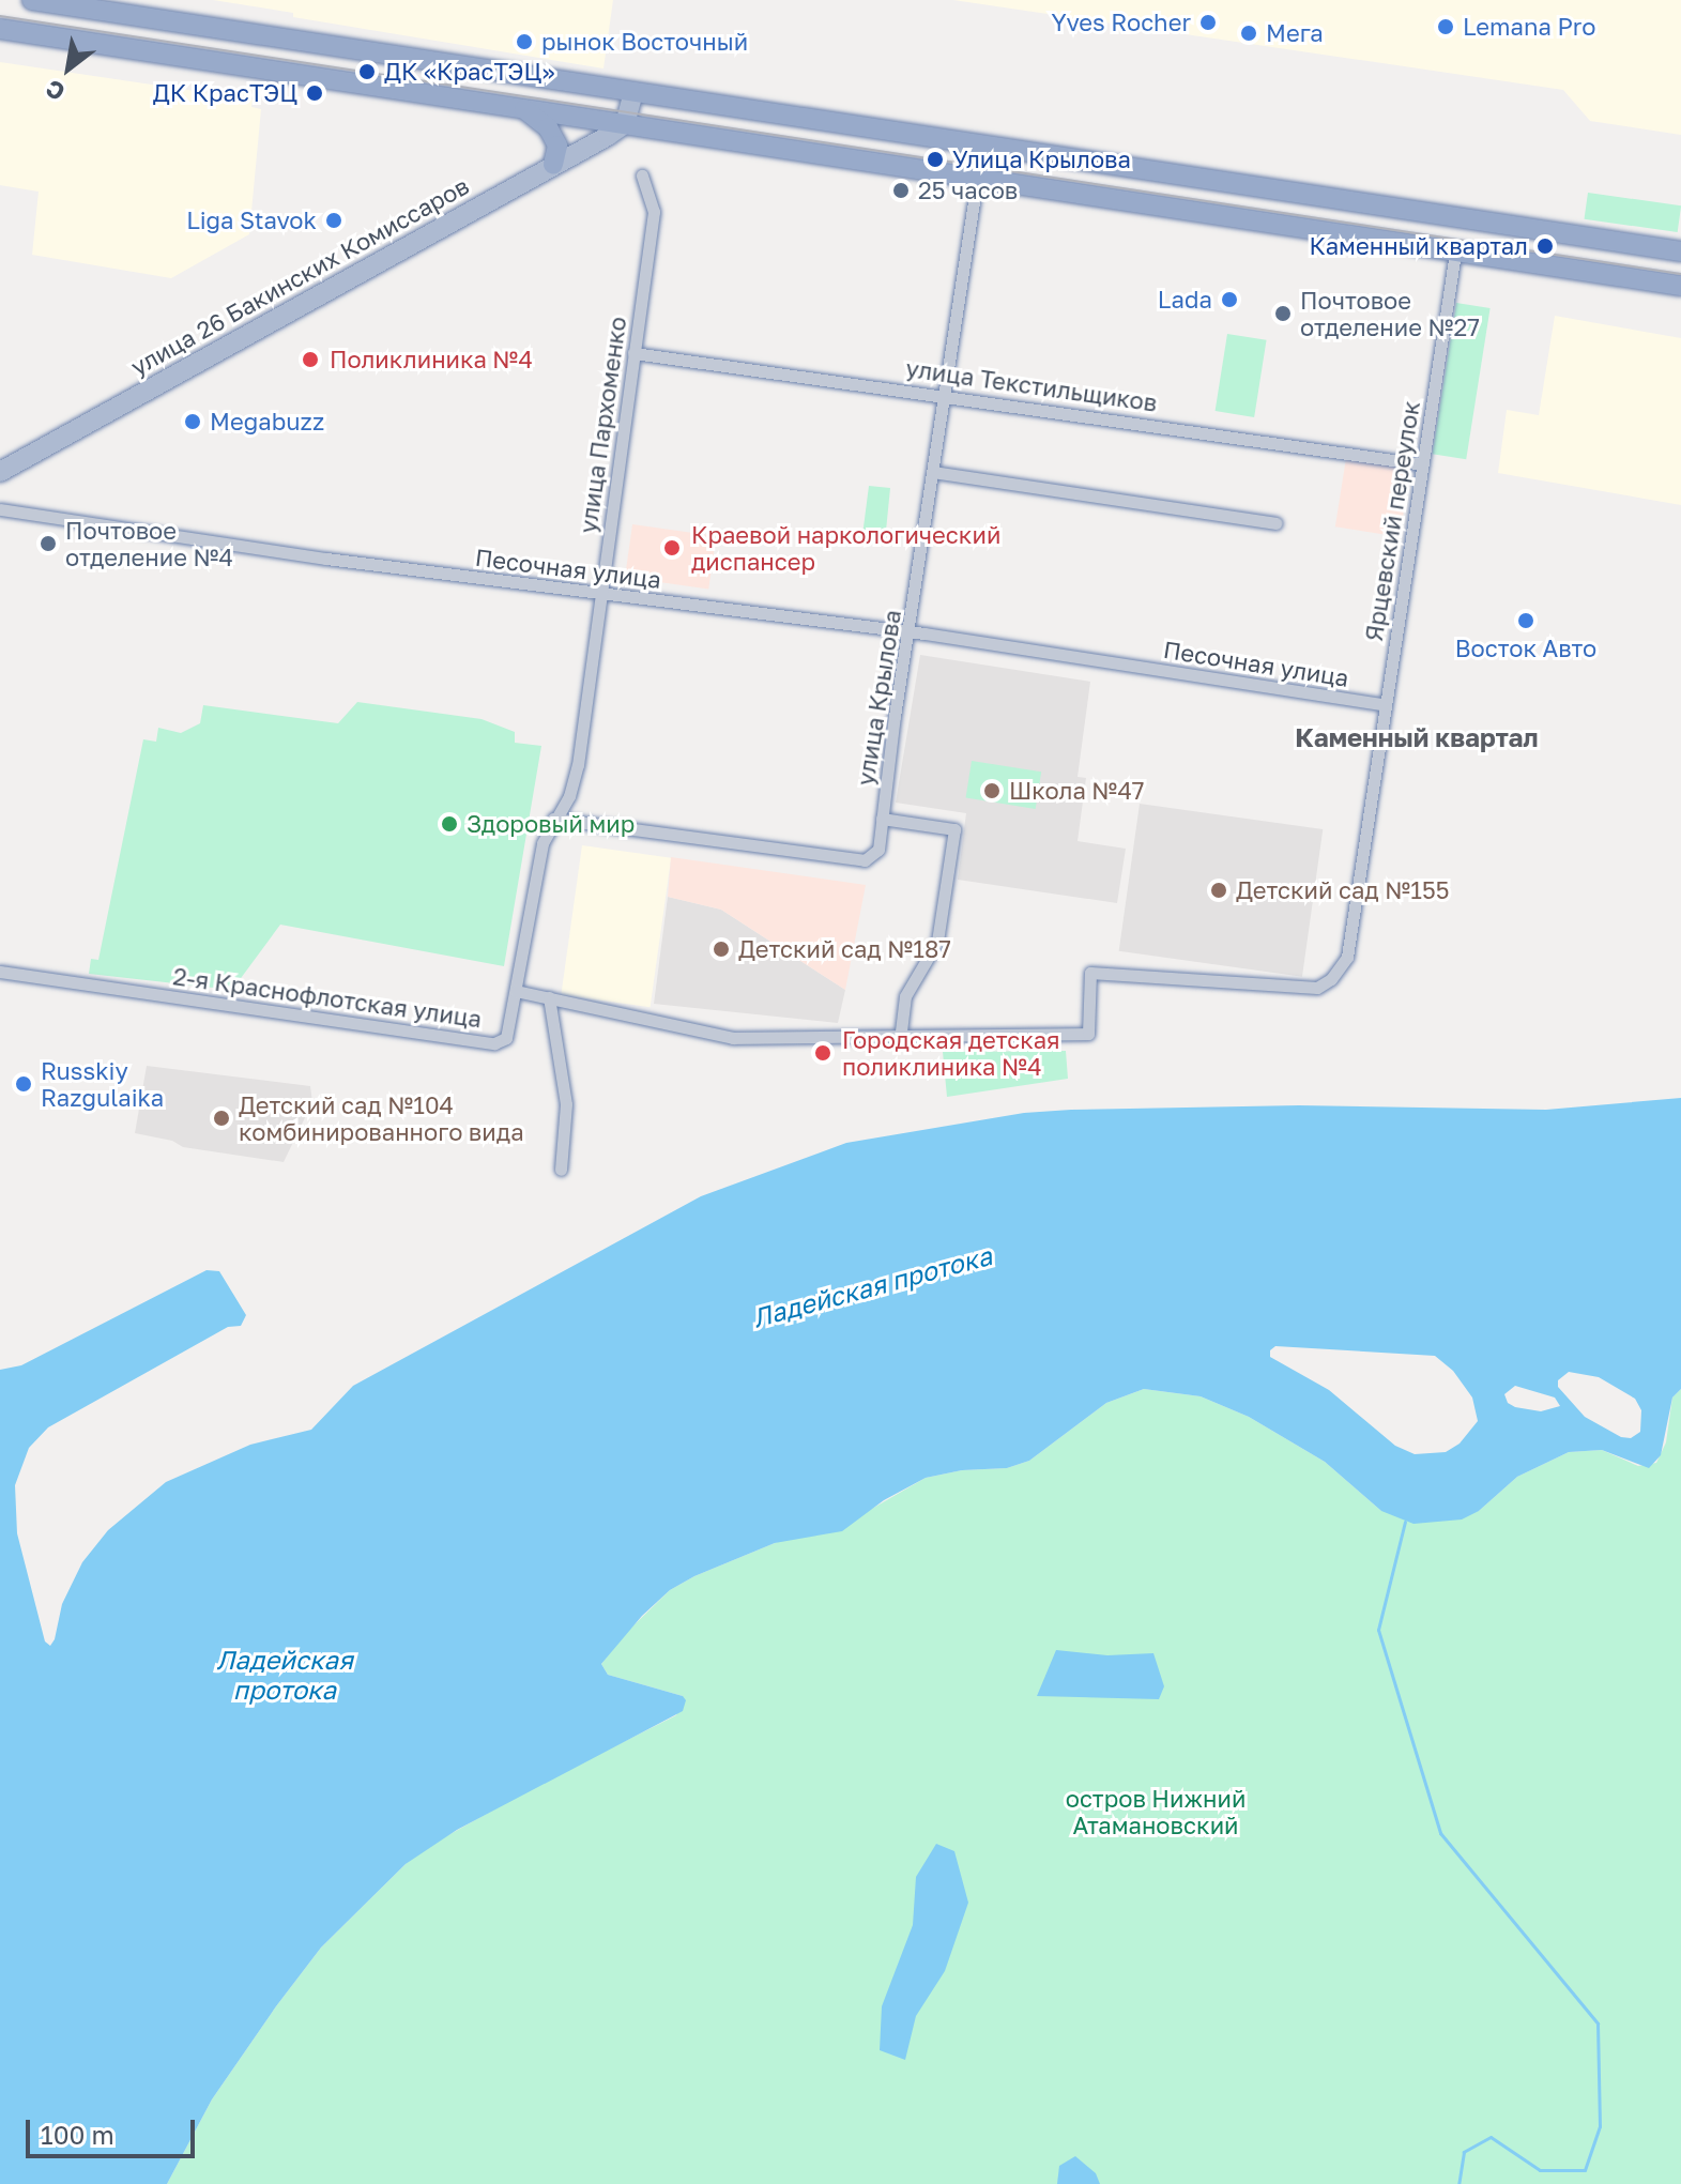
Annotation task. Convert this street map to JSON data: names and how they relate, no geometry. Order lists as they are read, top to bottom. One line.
{"streets":{"main road":["улица 26 Бакинских Комиссаров"],"street":["улица Текстильщиков","улица Пархоменко","Ярцевский переулок","Песочная улица","улица Крылова","2-я Краснофлотская улица"]},"crossings":[["улица Текстильщиков","улица Пархоменко"],["улица Текстильщиков","Ярцевский переулок"],["улица Текстильщиков","улица Крылова"],["улица Пархоменко","Песочная улица"],["улица Пархоменко","улица Крылова"],["улица Пархоменко","2-я Краснофлотская улица"],["Ярцевский переулок","Песочная улица"],["Песочная улица","улица Крылова"]],"districts":["Каменный квартал"],"water":["Ладейская протока"],"parks":["остров Нижний Атамановский"],"places":["Yves Rocher","Lemana Pro","Мега","рынок Восточный","ДК «КрасТЭЦ»","ДК КрасТЭЦ","Улица Крылова","25 часов","Liga Stavok","Каменный квартал","Lada","Почтовое отделение №27","Поликлиника №4","Megabuzz","Почтовое отделение №4","Краевой наркологический диспансер","Восток Авто","Школа №47","Здоровый мир","Детский сад №155","Детский сад №187","Городская детская поликлиника №4","Russkiy Razgulaika","Детский сад №104 комбинированного вида"],"scale_bar":"100 m","north":"bottom left"}
